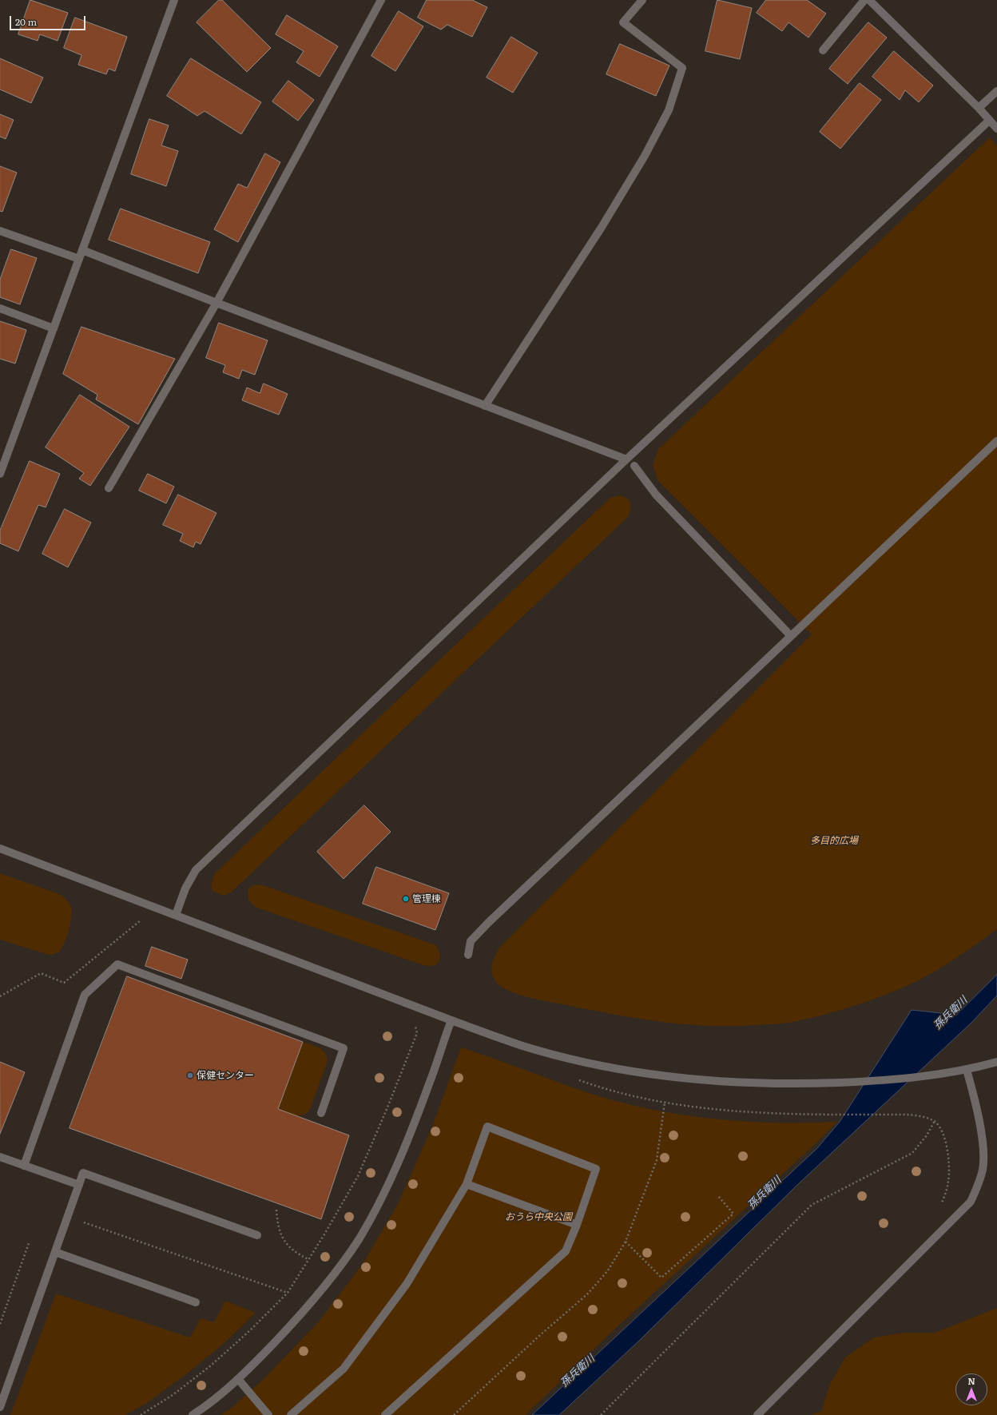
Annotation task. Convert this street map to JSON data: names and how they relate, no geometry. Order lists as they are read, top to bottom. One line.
{"water":["孫兵衛川"],"parks":["多目的広場","おうら中央公園"],"places":["管理棟","保健センター"],"scale_bar":"20 m","north":"top"}
